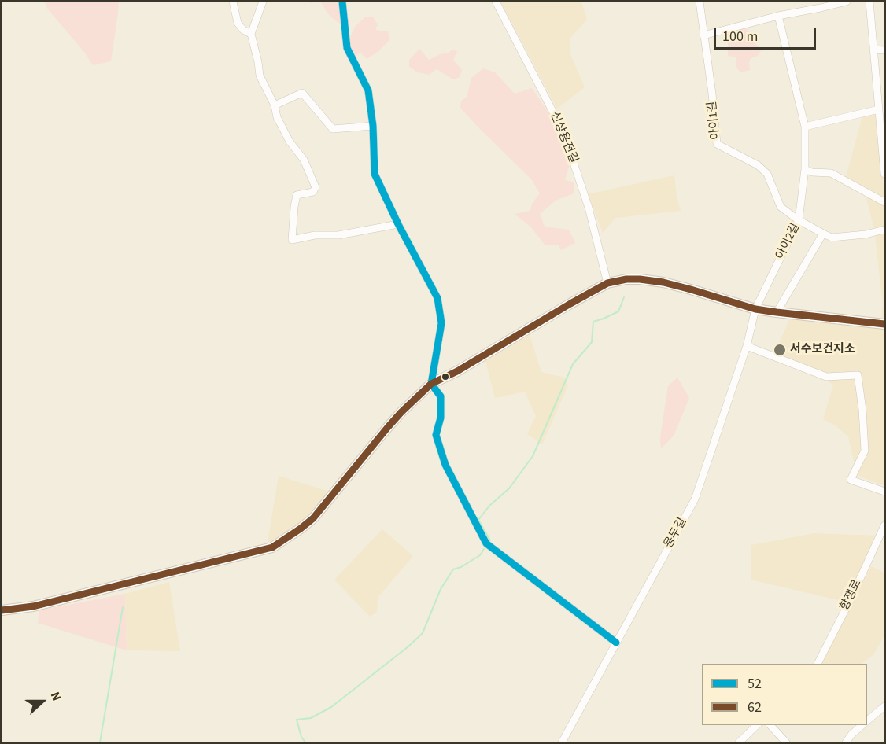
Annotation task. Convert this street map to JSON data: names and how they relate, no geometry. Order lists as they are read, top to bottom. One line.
{"streets":{"street":["아이1길","신상용전길","아이2길","용두길","항쟁로"]},"crossings":[["아이1길","아이2길"],["아이2길","용두길"]],"places":["서수보건지소"],"lines":["transit line 52","transit line 62"],"legend":["52","62"],"scale_bar":"100 m","north":"right"}
